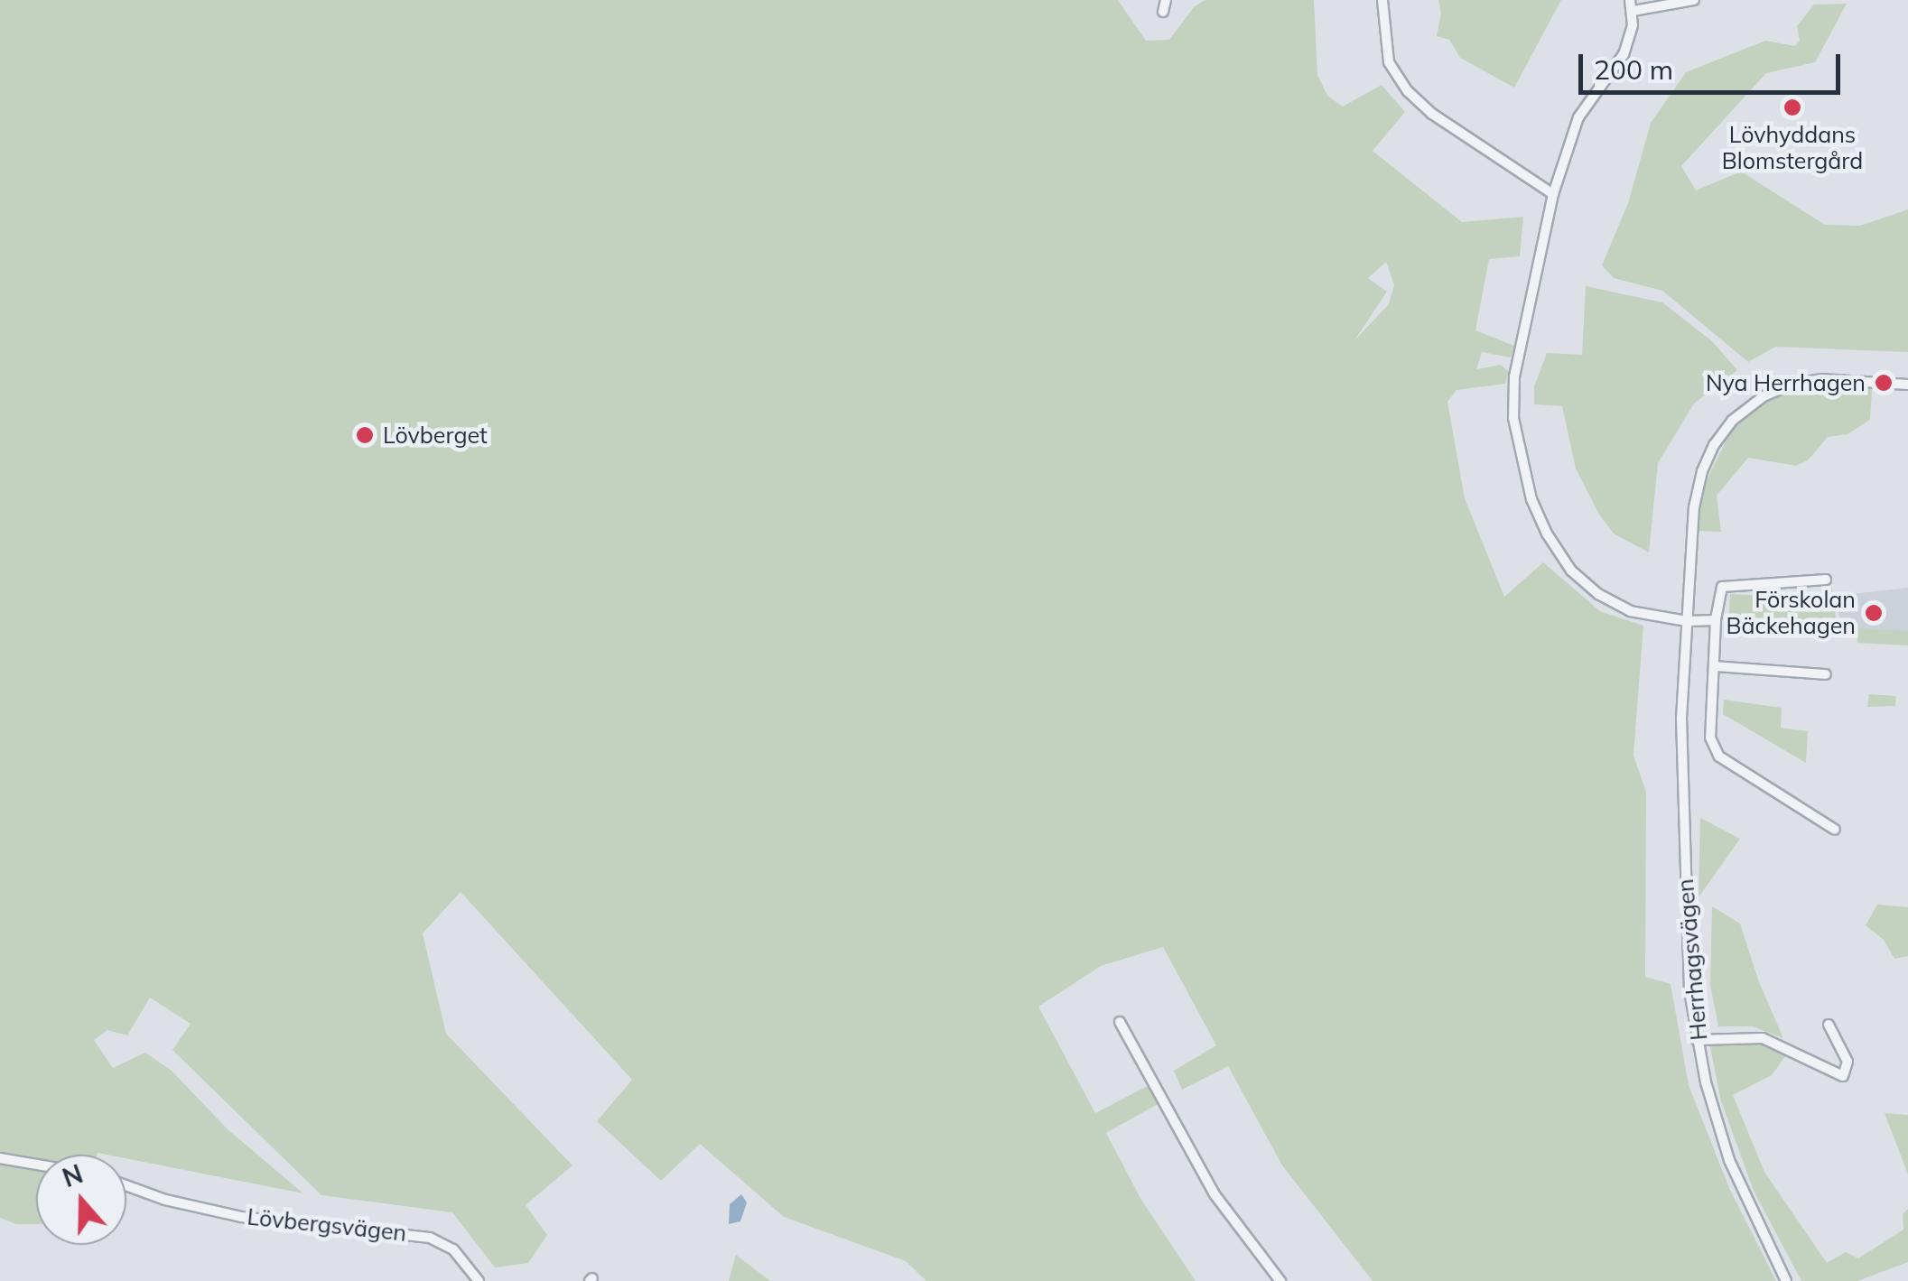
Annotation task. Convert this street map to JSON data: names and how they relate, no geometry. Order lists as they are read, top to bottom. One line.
{"streets":{"street":["Herrhagsvägen","Lövbergsvägen"]},"places":["Lövhyddans Blomstergård","Nya Herrhagen","Lövberget","Förskolan Bäckehagen"],"scale_bar":"200 m","north":"top"}
